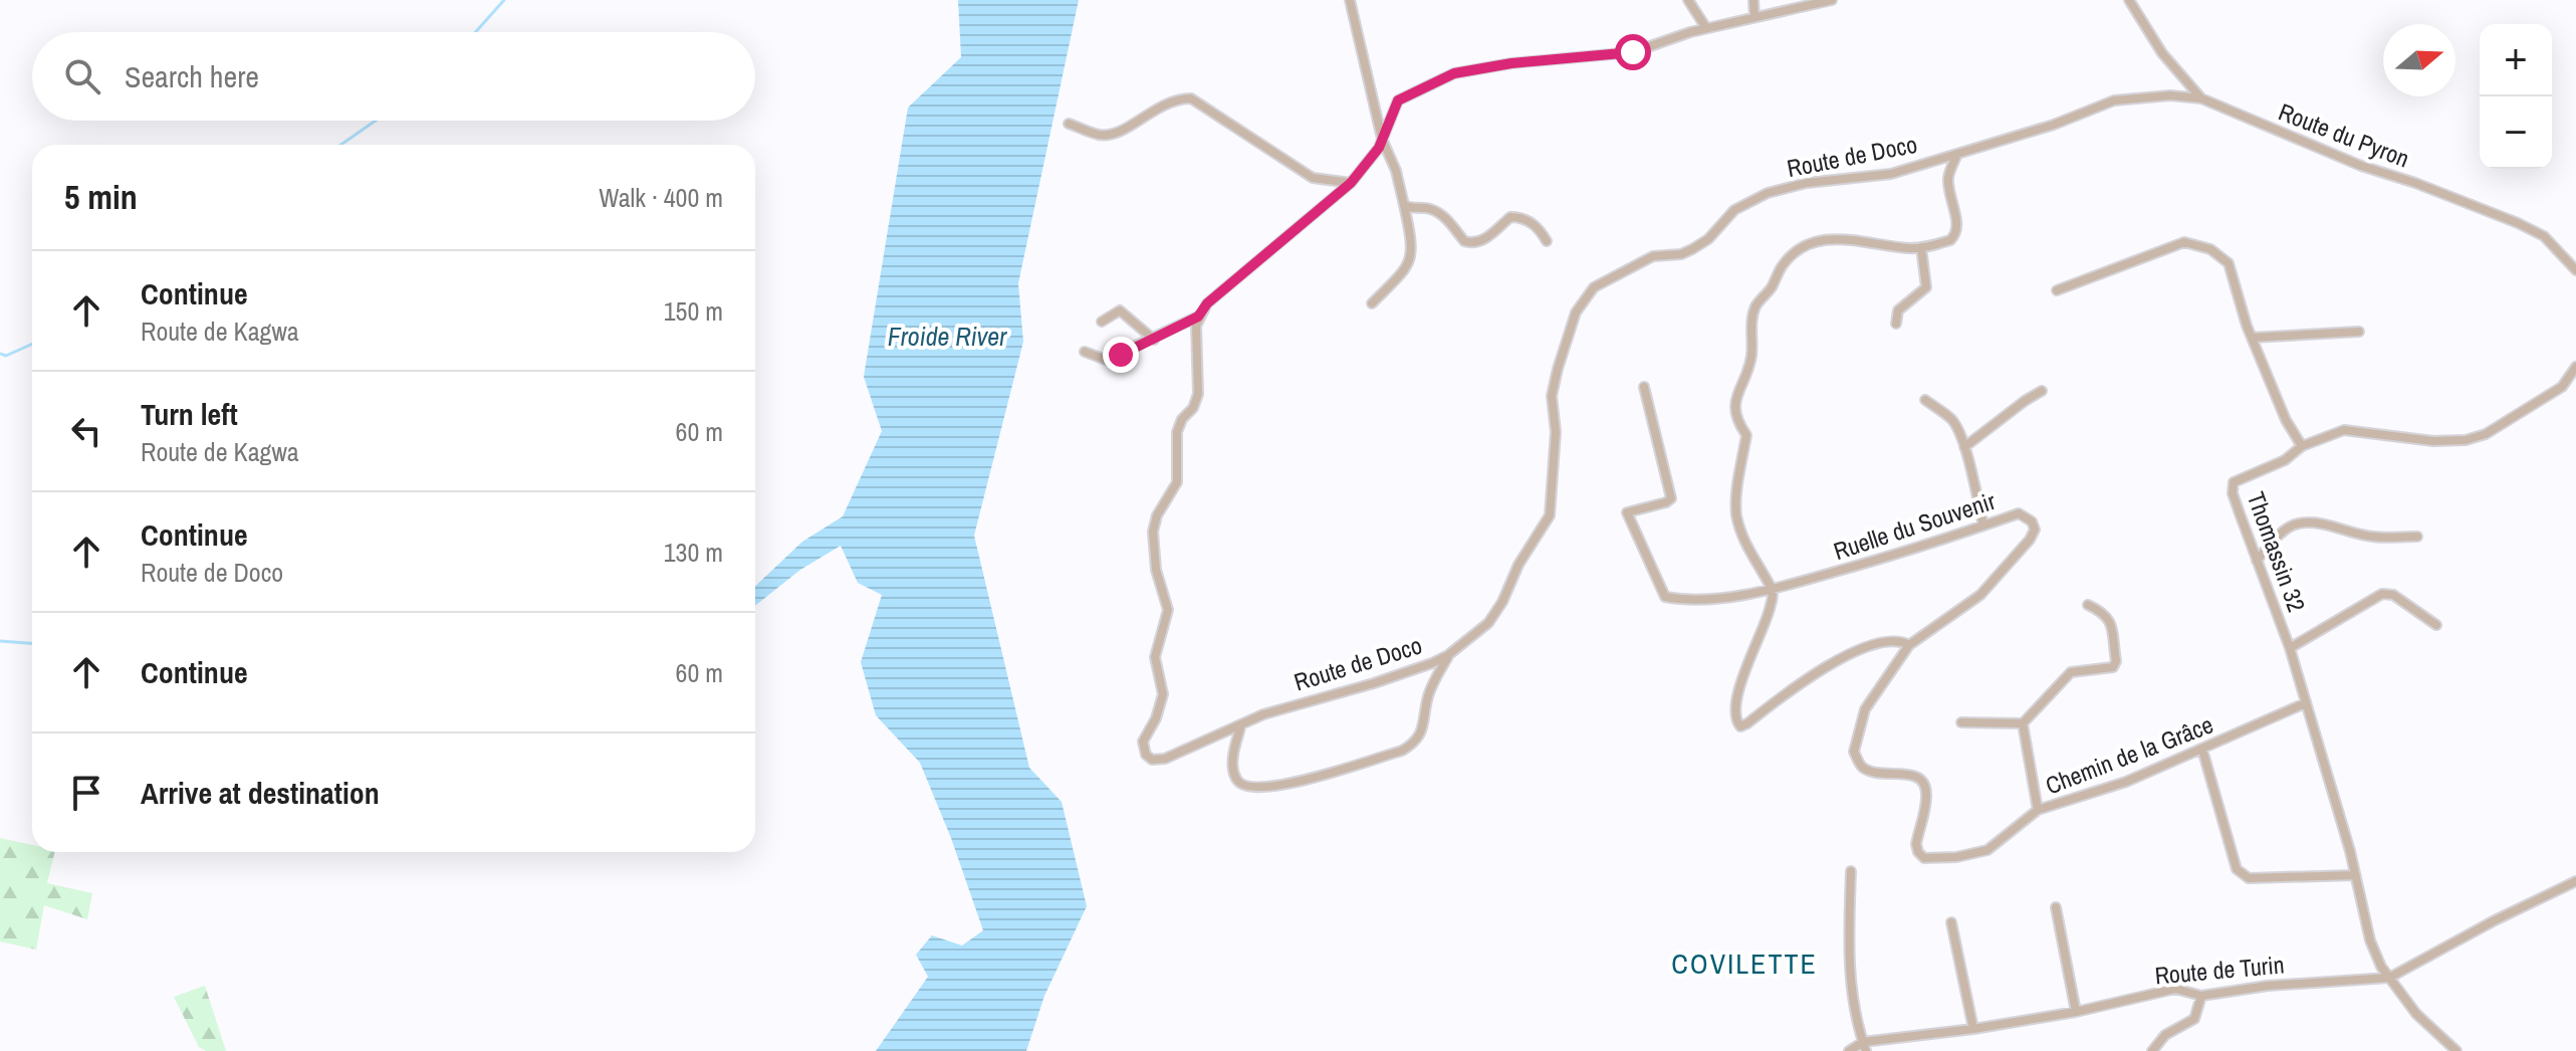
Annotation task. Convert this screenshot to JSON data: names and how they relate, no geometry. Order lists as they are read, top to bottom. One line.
{"streets":{"street":["Route du Pyron","Route de Doco","Ruelle du Souvenir","Thomassin 32","Chemin de la Grâce","Route de Turin"]},"crossings":[["Route du Pyron","Route de Doco"],["Route de Doco","Ruelle du Souvenir"],["Ruelle du Souvenir","Chemin de la Grâce"],["Thomassin 32","Chemin de la Grâce"],["Thomassin 32","Route de Turin"]],"districts":["COVILETTE"],"water":["Froide River"],"north":"right","page":{"map_buttons":["+","−"],"search":"Search here","heading":["5 min","Walk · 400 m"],"list":[["Continue","Route de Kagwa","150 m"],["Turn left","Route de Kagwa","60 m"],["Continue","Route de Doco","130 m"],["Continue","60 m"],"Arrive at destination"]}}
